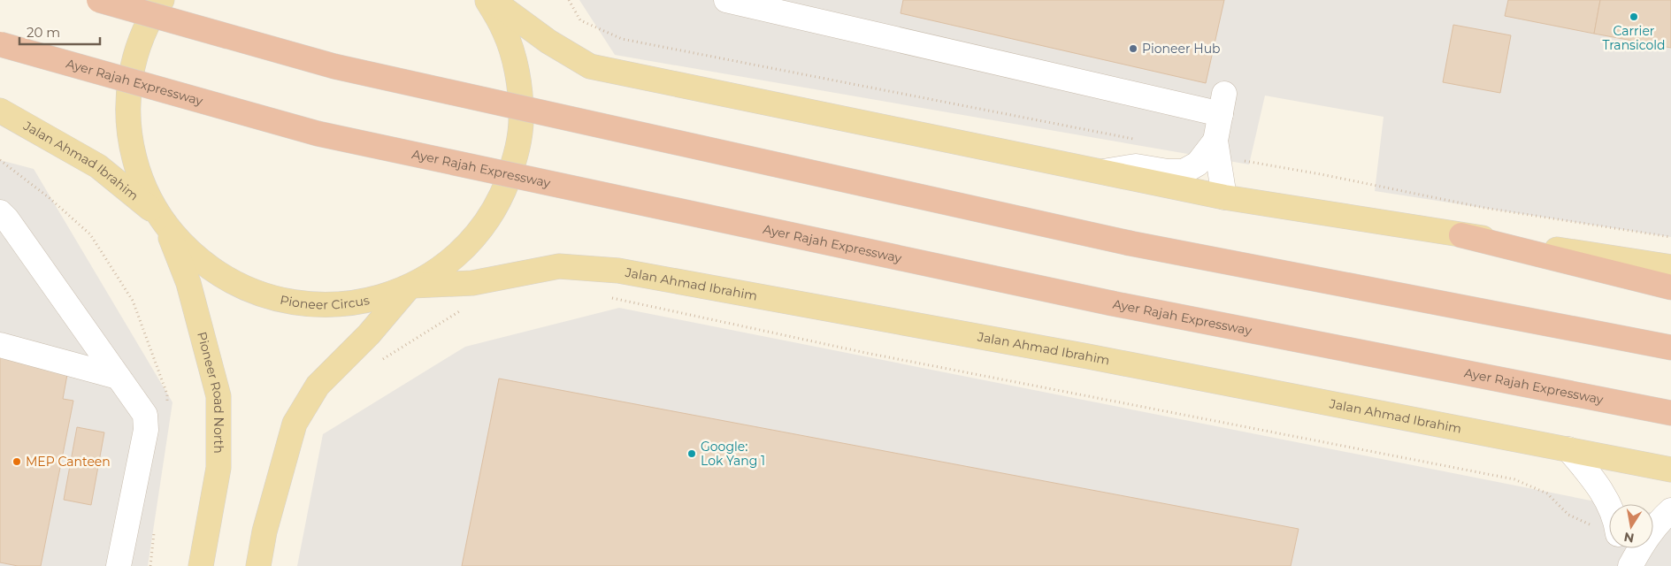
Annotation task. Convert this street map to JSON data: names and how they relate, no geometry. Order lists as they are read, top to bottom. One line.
{"streets":{"highway":["Ayer Rajah Expressway"],"main road":["Jalan Ahmad Ibrahim","Pioneer Circus","Pioneer Road North"]},"crossings":[["Jalan Ahmad Ibrahim","Pioneer Circus"],["Jalan Ahmad Ibrahim","Pioneer Road North"],["Pioneer Circus","Pioneer Road North"]],"places":["Carrier Transicold","Pioneer Hub","Google: Lok Yang 1","MEP Canteen"],"scale_bar":"20 m","north":"bottom"}
